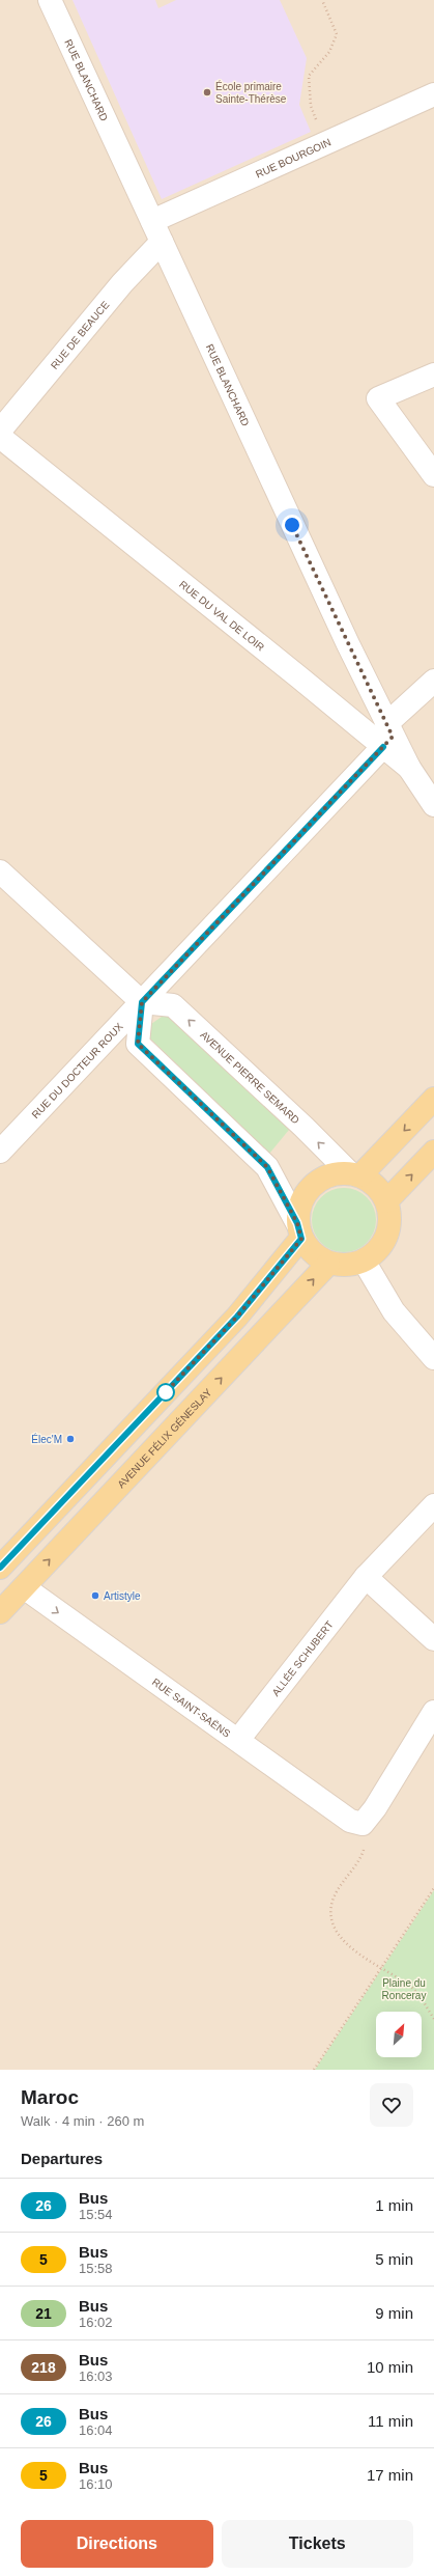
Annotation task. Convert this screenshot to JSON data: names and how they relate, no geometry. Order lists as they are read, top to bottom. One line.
{"streets":{"main road":["AVENUE FÉLIX GÉNESLAY"],"street":["RUE BLANCHARD","RUE BOURGOIN","RUE DE BEAUCE","RUE DU VAL DE LOIR","RUE DU DOCTEUR ROUX","AVENUE PIERRE SEMARD","ALLÉE SCHUBERT","RUE SAINT-SAËNS"]},"crossings":[["RUE BLANCHARD","RUE BOURGOIN"],["RUE BLANCHARD","RUE DE BEAUCE"],["RUE BLANCHARD","RUE DU VAL DE LOIR"],["RUE BLANCHARD","RUE DU DOCTEUR ROUX"],["RUE DU VAL DE LOIR","RUE DU DOCTEUR ROUX"],["RUE DU DOCTEUR ROUX","AVENUE PIERRE SEMARD"],["AVENUE PIERRE SEMARD","AVENUE FÉLIX GÉNESLAY"],["AVENUE FÉLIX GÉNESLAY","RUE SAINT-SAËNS"],["ALLÉE SCHUBERT","RUE SAINT-SAËNS"]],"one_way":["RUE SAINT-SAËNS"],"parks":["Plaine du Ronceray"],"places":["École primaire Sainte-Thérèse","Élec'M","Artistyle"],"lines":["bus line 26"],"north":"top right","page":{"heading":[["Maroc","Walk · 4 min · 260 m"],"Departures"],"list":[{"mark":"26","name":"Bus","note":"15:54","value":"1 min"},{"mark":"5","name":"Bus","note":"15:58","value":"5 min"},{"mark":"21","name":"Bus","note":"16:02","value":"9 min"},{"mark":"218","name":"Bus","note":"16:03","value":"10 min"},{"mark":"26","name":"Bus","note":"16:04","value":"11 min"},{"mark":"5","name":"Bus","note":"16:10","value":"17 min"}],"buttons":["Directions","Tickets"]}}
